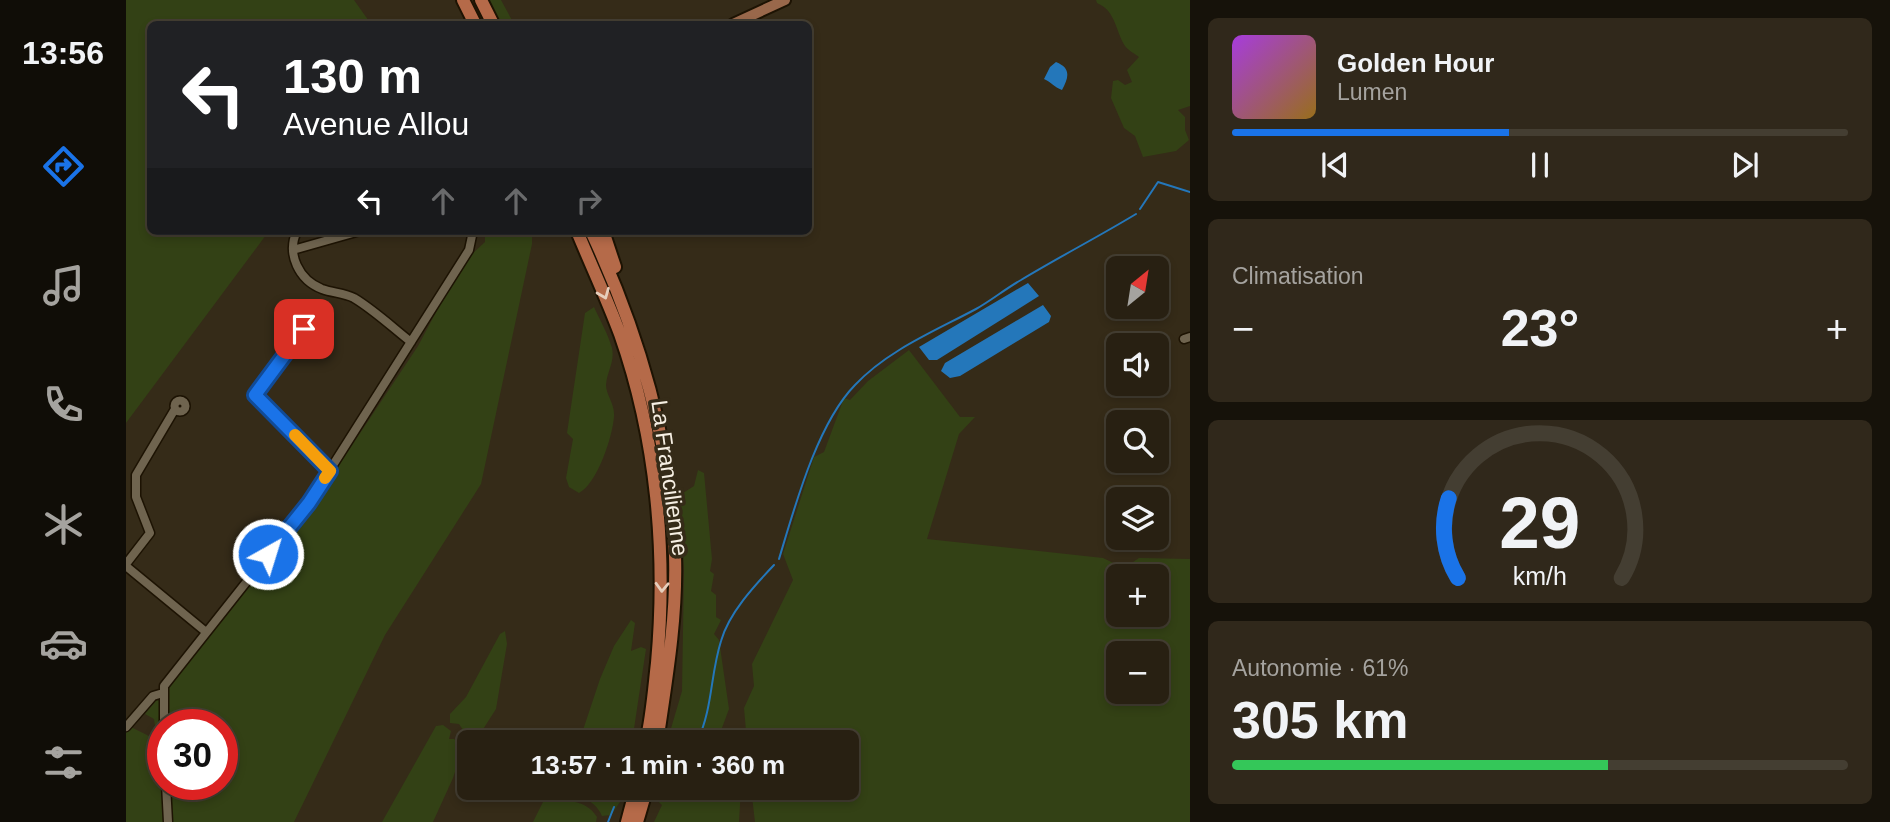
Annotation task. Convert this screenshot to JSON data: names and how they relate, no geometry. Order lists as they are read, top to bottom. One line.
{"streets":{"highway":["La Francilienne"]},"north":"top right","page":{"tabs":"13:56","turn":["130 m","Avenue Allou"],"song":["Golden Hour","Lumen"],"tile":["Climatisation",["Autonomie · 61%","305 km"]],"map_buttons":["+","−"],"heat":["−","23°","+"],"limit":"30","trip":"13:57 · 1 min · 360 m","gauge":["29","km/h"]}}
